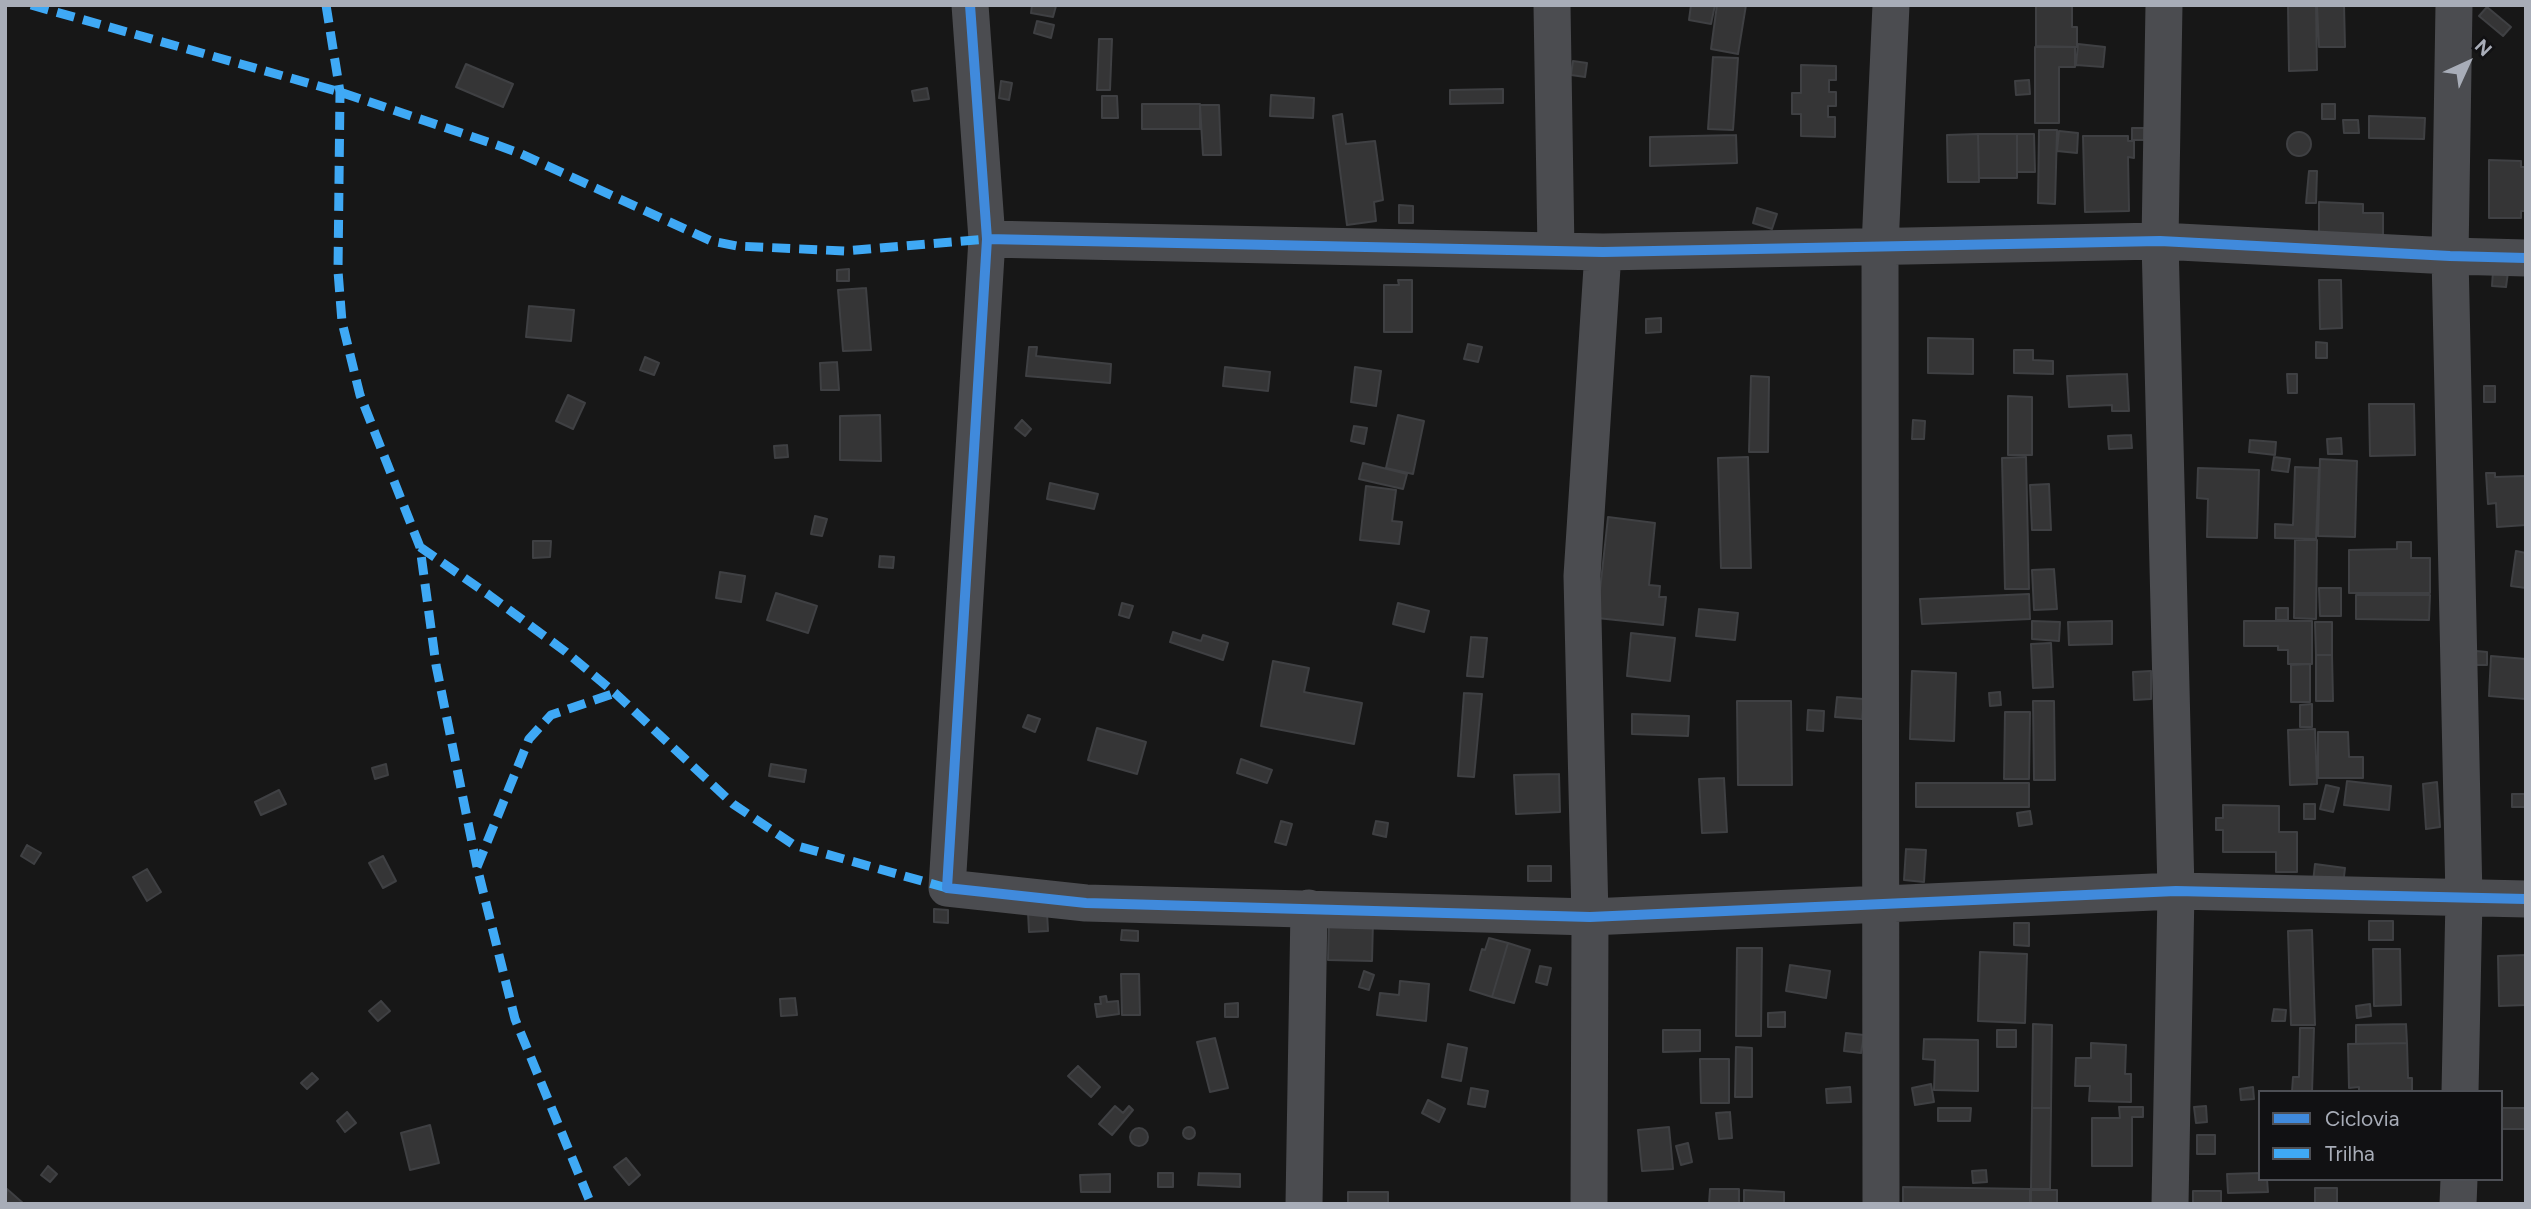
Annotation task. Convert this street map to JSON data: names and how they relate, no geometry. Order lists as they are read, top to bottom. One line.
{"legend":["Ciclovia","Trilha"],"north":"top right"}
